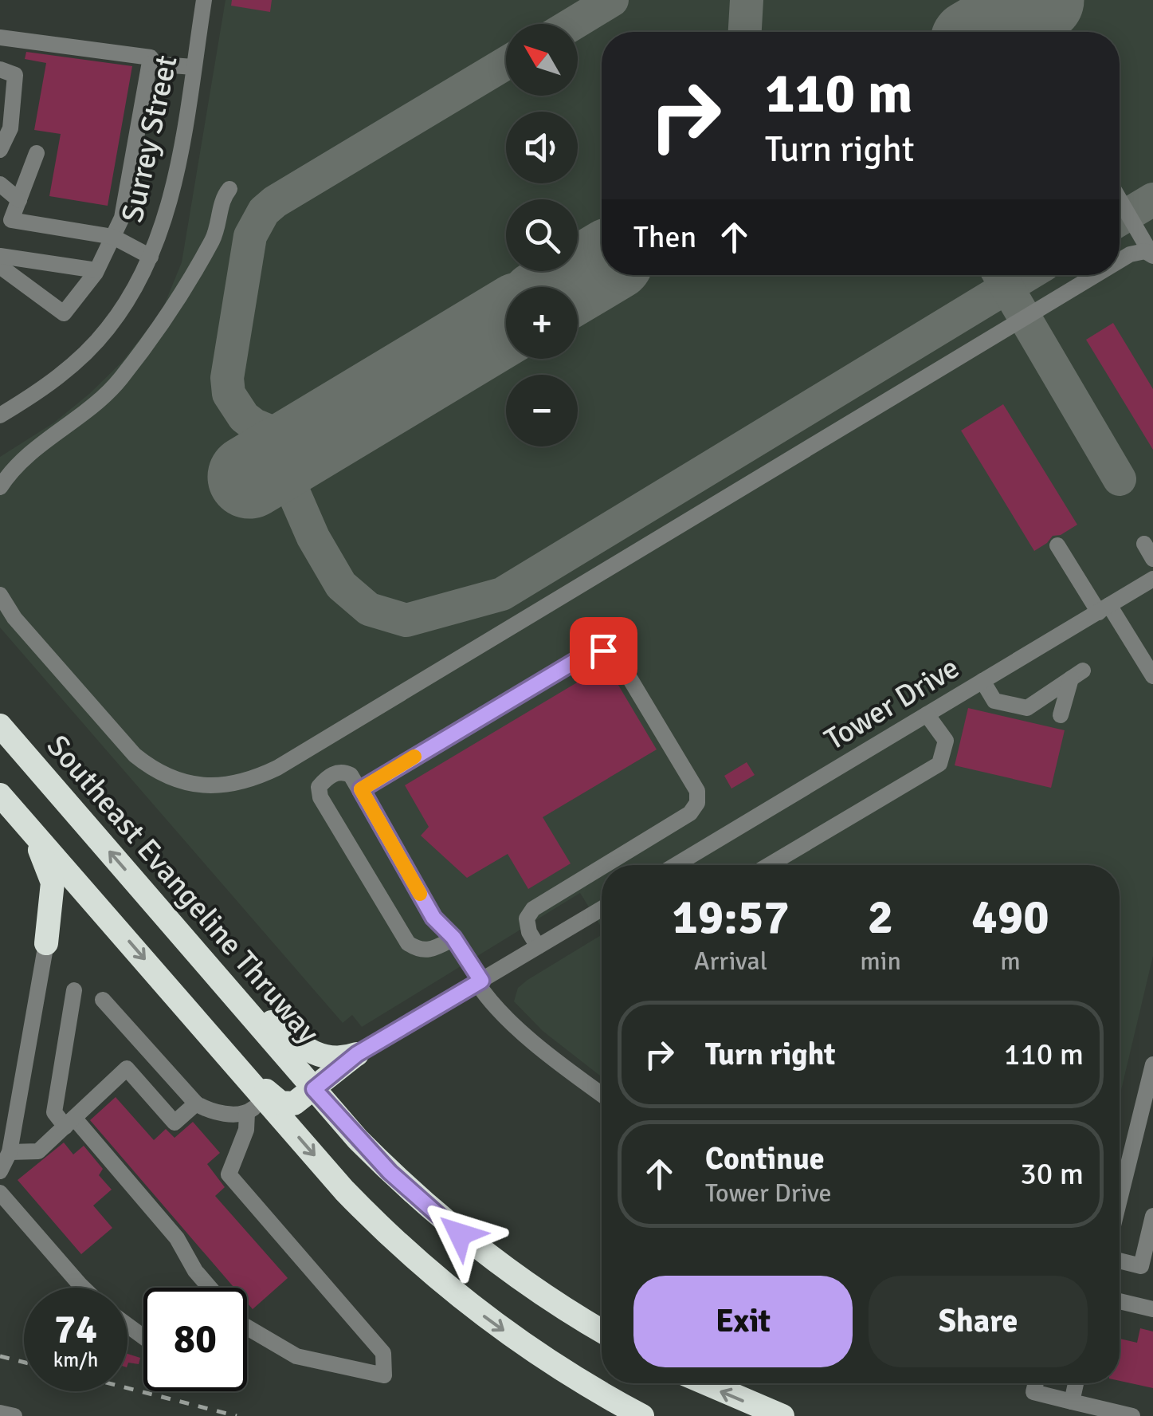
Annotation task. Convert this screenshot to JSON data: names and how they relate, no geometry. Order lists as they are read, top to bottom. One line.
{"streets":{"highway":["Southeast Evangeline Thruway"],"street":["Surrey Street","Tower Drive"]},"north":"top left","page":{"map_buttons":["+","−"],"turn":["110 m","Turn right"],"then":"Then","eta":["19:57","Arrival","2","min","490","m"],"list":[{"name":"Turn right","value":"110 m"},{"name":"Continue","note":"Tower Drive","value":"30 m"}],"buttons":["Exit","Share"],"speed":"74 km/h","limit":"80"}}
